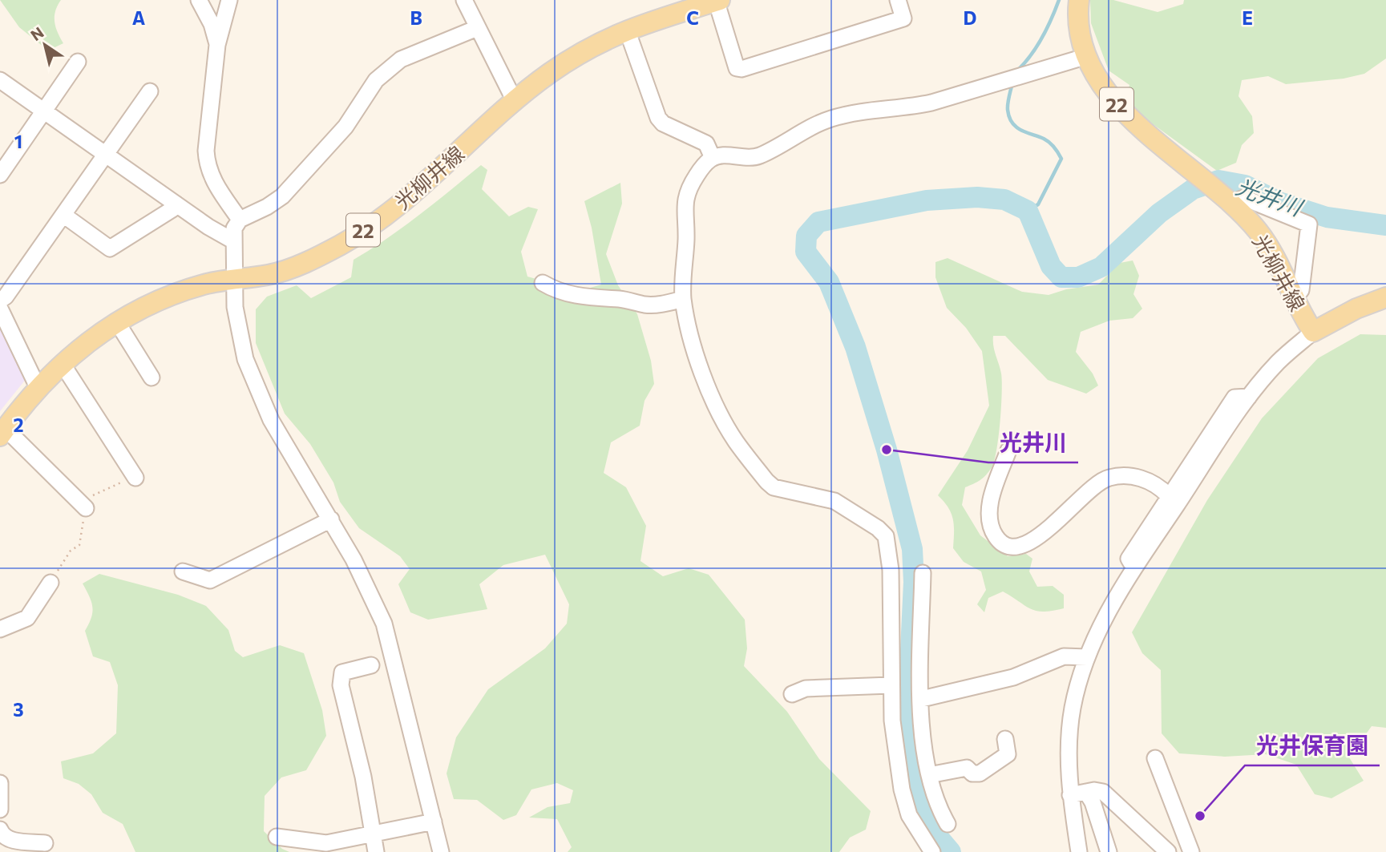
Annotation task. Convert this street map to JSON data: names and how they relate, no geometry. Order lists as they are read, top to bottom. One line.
{"streets":{"main road":["22","光柳井線"]},"water":["光井川"],"places":["光井川","光井保育園"],"north":"top left","grid":{"columns":["A","B","C","D","E"],"rows":["1","2","3"]}}
